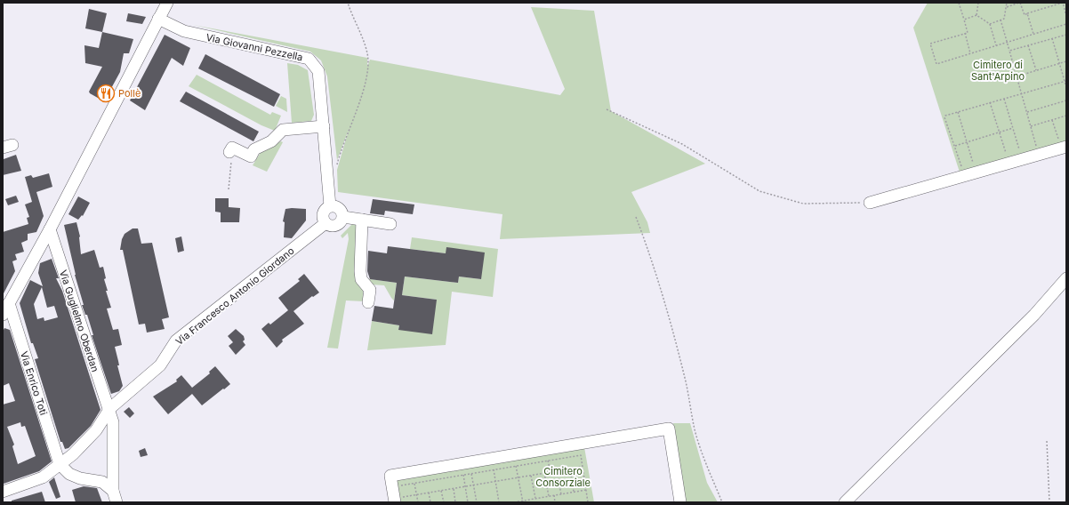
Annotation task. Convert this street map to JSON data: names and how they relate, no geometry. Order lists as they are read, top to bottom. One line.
{"streets":{"street":["Via Giovanni Pezzella","Via Francesco Antonio Giordano","Via Guglielmo Oberdan","Via Enrico Toti"]},"crossings":[["Via Giovanni Pezzella","Via Francesco Antonio Giordano"],["Via Francesco Antonio Giordano","Via Guglielmo Oberdan"],["Via Francesco Antonio Giordano","Via Enrico Toti"]],"parks":["Cimitero di Sant'Arpino","Cimitero Consorziale"],"places":{"restaurant":["Pollè"]}}
